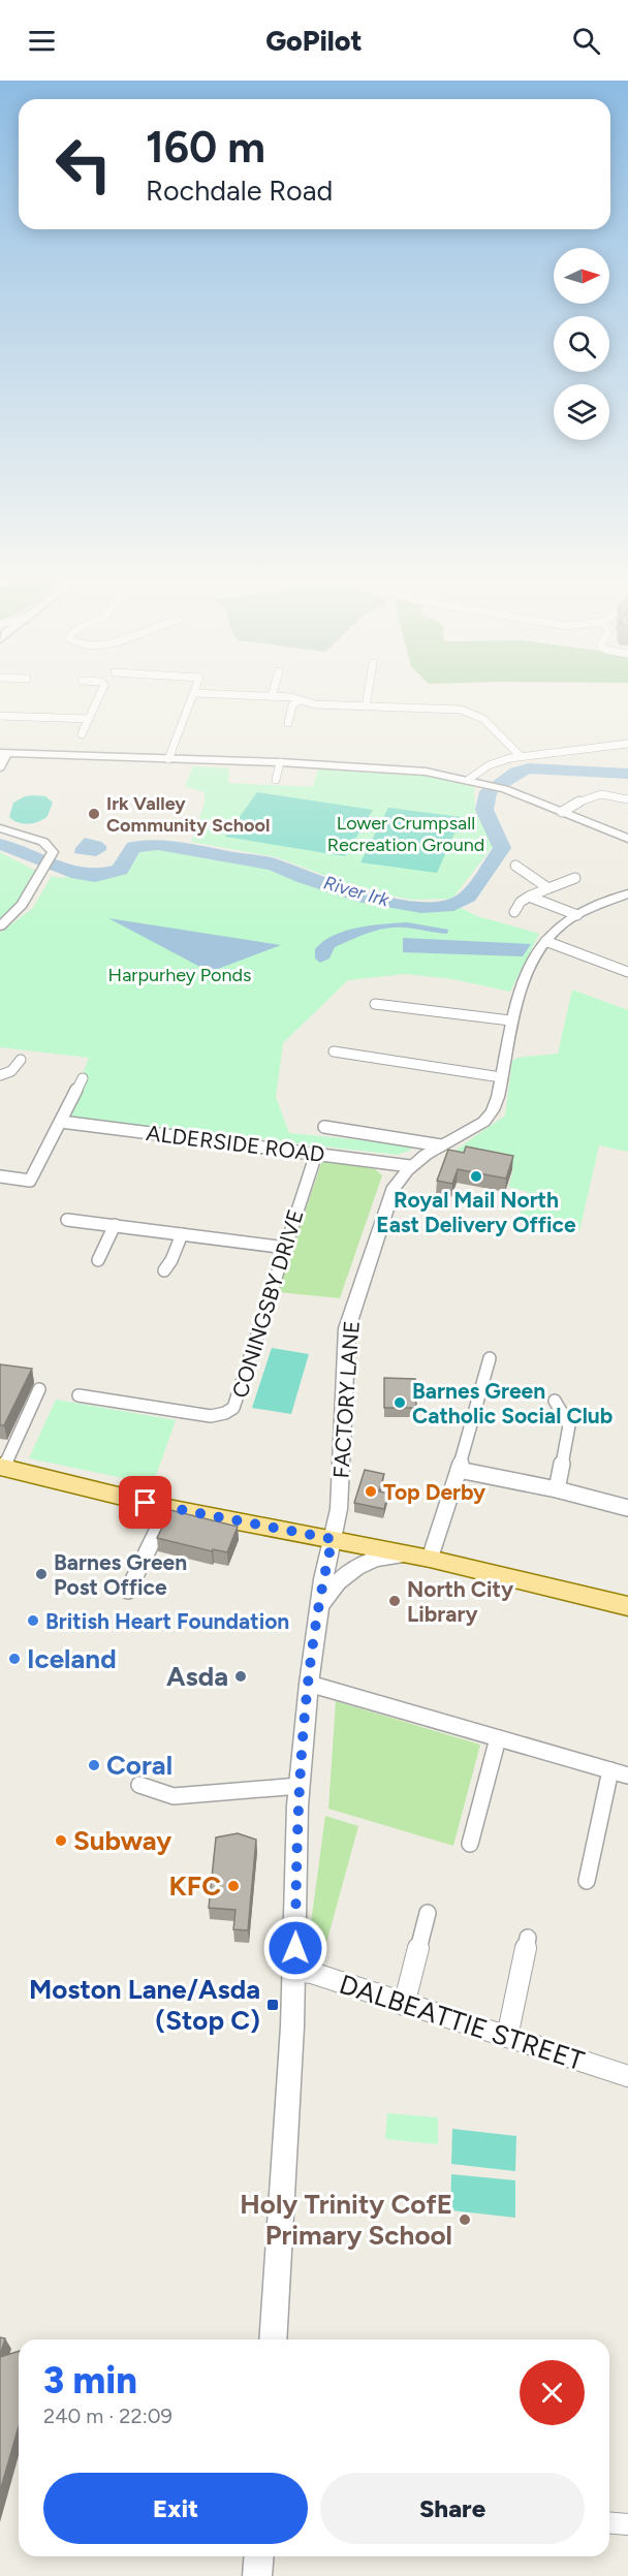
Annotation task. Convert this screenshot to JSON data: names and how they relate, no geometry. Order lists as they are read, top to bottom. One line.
{"streets":{"street":["ALDERSIDE ROAD","CONINGSBY DRIVE","FACTORY LANE","DALBEATTIE STREET"]},"crossings":[["ALDERSIDE ROAD","CONINGSBY DRIVE"],["ALDERSIDE ROAD","FACTORY LANE"],["FACTORY LANE","DALBEATTIE STREET"]],"water":["River Irk"],"parks":["Lower Crumpsall Recreation Ground","Harpurhey Ponds"],"places":{"other":["Irk Valley Community School","Royal Mail North East Delivery Office","Barnes Green Catholic Social Club","Top Derby","Barnes Green Post Office","North City Library","British Heart Foundation","Iceland","Asda","Coral","Subway","KFC","Holy Trinity CofE Primary School"],"transit":["Moston Lane/Asda (Stop C)"]},"north":"right","page":{"header":"GoPilot","turn":["160 m","Rochdale Road"],"heading":["3 min","240 m · 22:09"],"buttons":["Exit","Share"]}}
